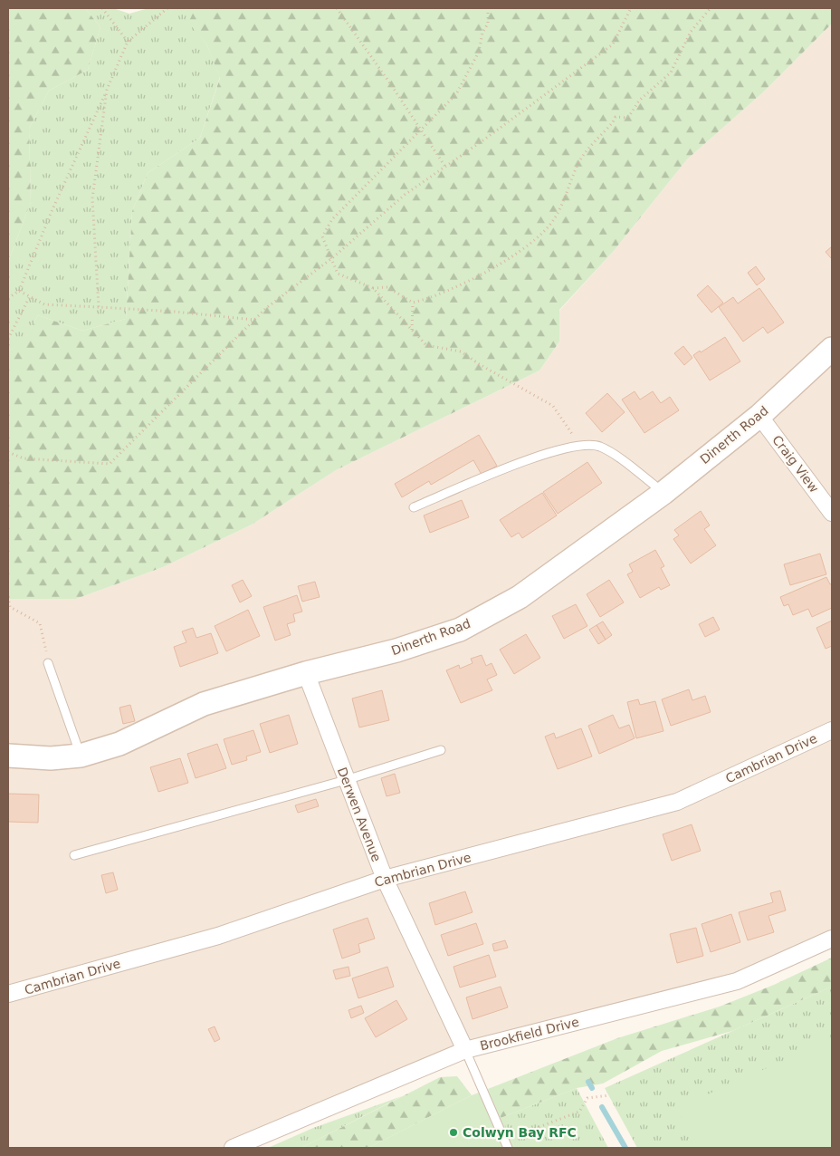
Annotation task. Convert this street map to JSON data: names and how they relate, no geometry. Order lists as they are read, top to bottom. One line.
{"streets":{"street":["Dinerth Road","Craig View","Cambrian Drive","Derwen Avenue","Brookfield Drive"]},"crossings":[["Dinerth Road","Craig View"],["Dinerth Road","Derwen Avenue"],["Cambrian Drive","Derwen Avenue"],["Derwen Avenue","Brookfield Drive"]],"places":["Colwyn Bay RFC"]}
